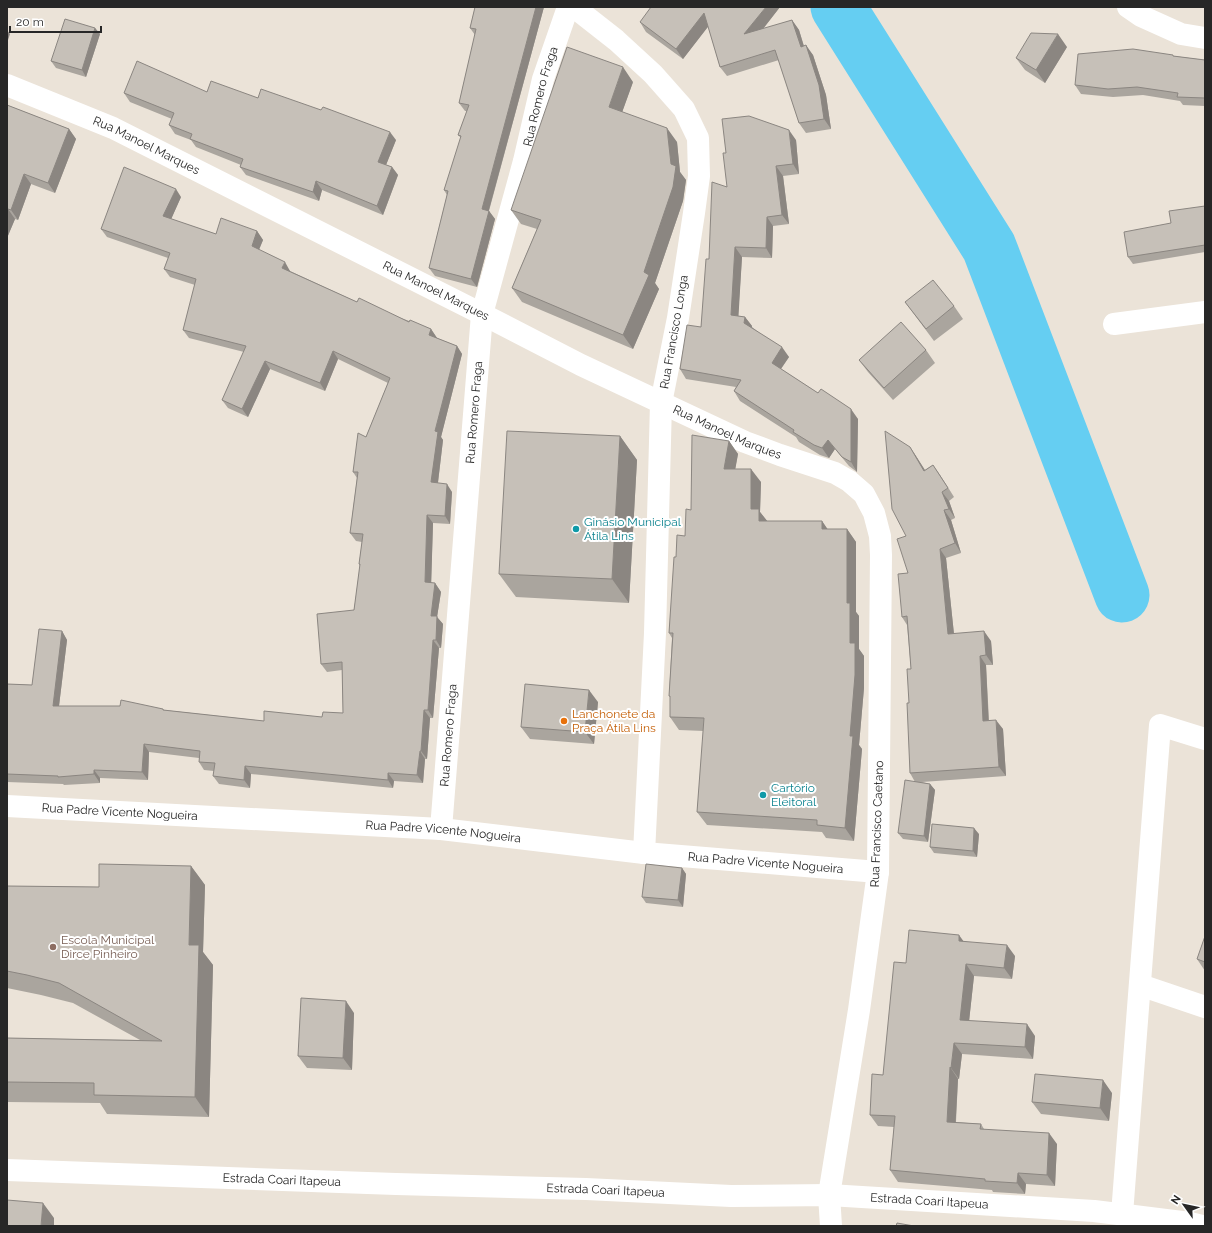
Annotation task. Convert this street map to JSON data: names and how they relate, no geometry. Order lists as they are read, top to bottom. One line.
{"streets":{"street":["Rua Romero Fraga","Rua Manoel Marques","Rua Francisco Longa","Rua Padre Vicente Nogueira","Rua Francisco Caetano","Estrada Coari Itapeua"]},"crossings":[["Rua Romero Fraga","Rua Manoel Marques"],["Rua Romero Fraga","Rua Padre Vicente Nogueira"],["Rua Manoel Marques","Rua Francisco Longa"],["Rua Manoel Marques","Rua Francisco Caetano"],["Rua Francisco Longa","Rua Padre Vicente Nogueira"],["Rua Padre Vicente Nogueira","Rua Francisco Caetano"],["Rua Francisco Caetano","Estrada Coari Itapeua"]],"places":["Ginásio Municipal Átila Lins","Lanchonete da Praça Átila Lins","Cartório Eleitoral","Escola Municipal Dirce Pinheiro"],"scale_bar":"20 m","north":"top left"}
